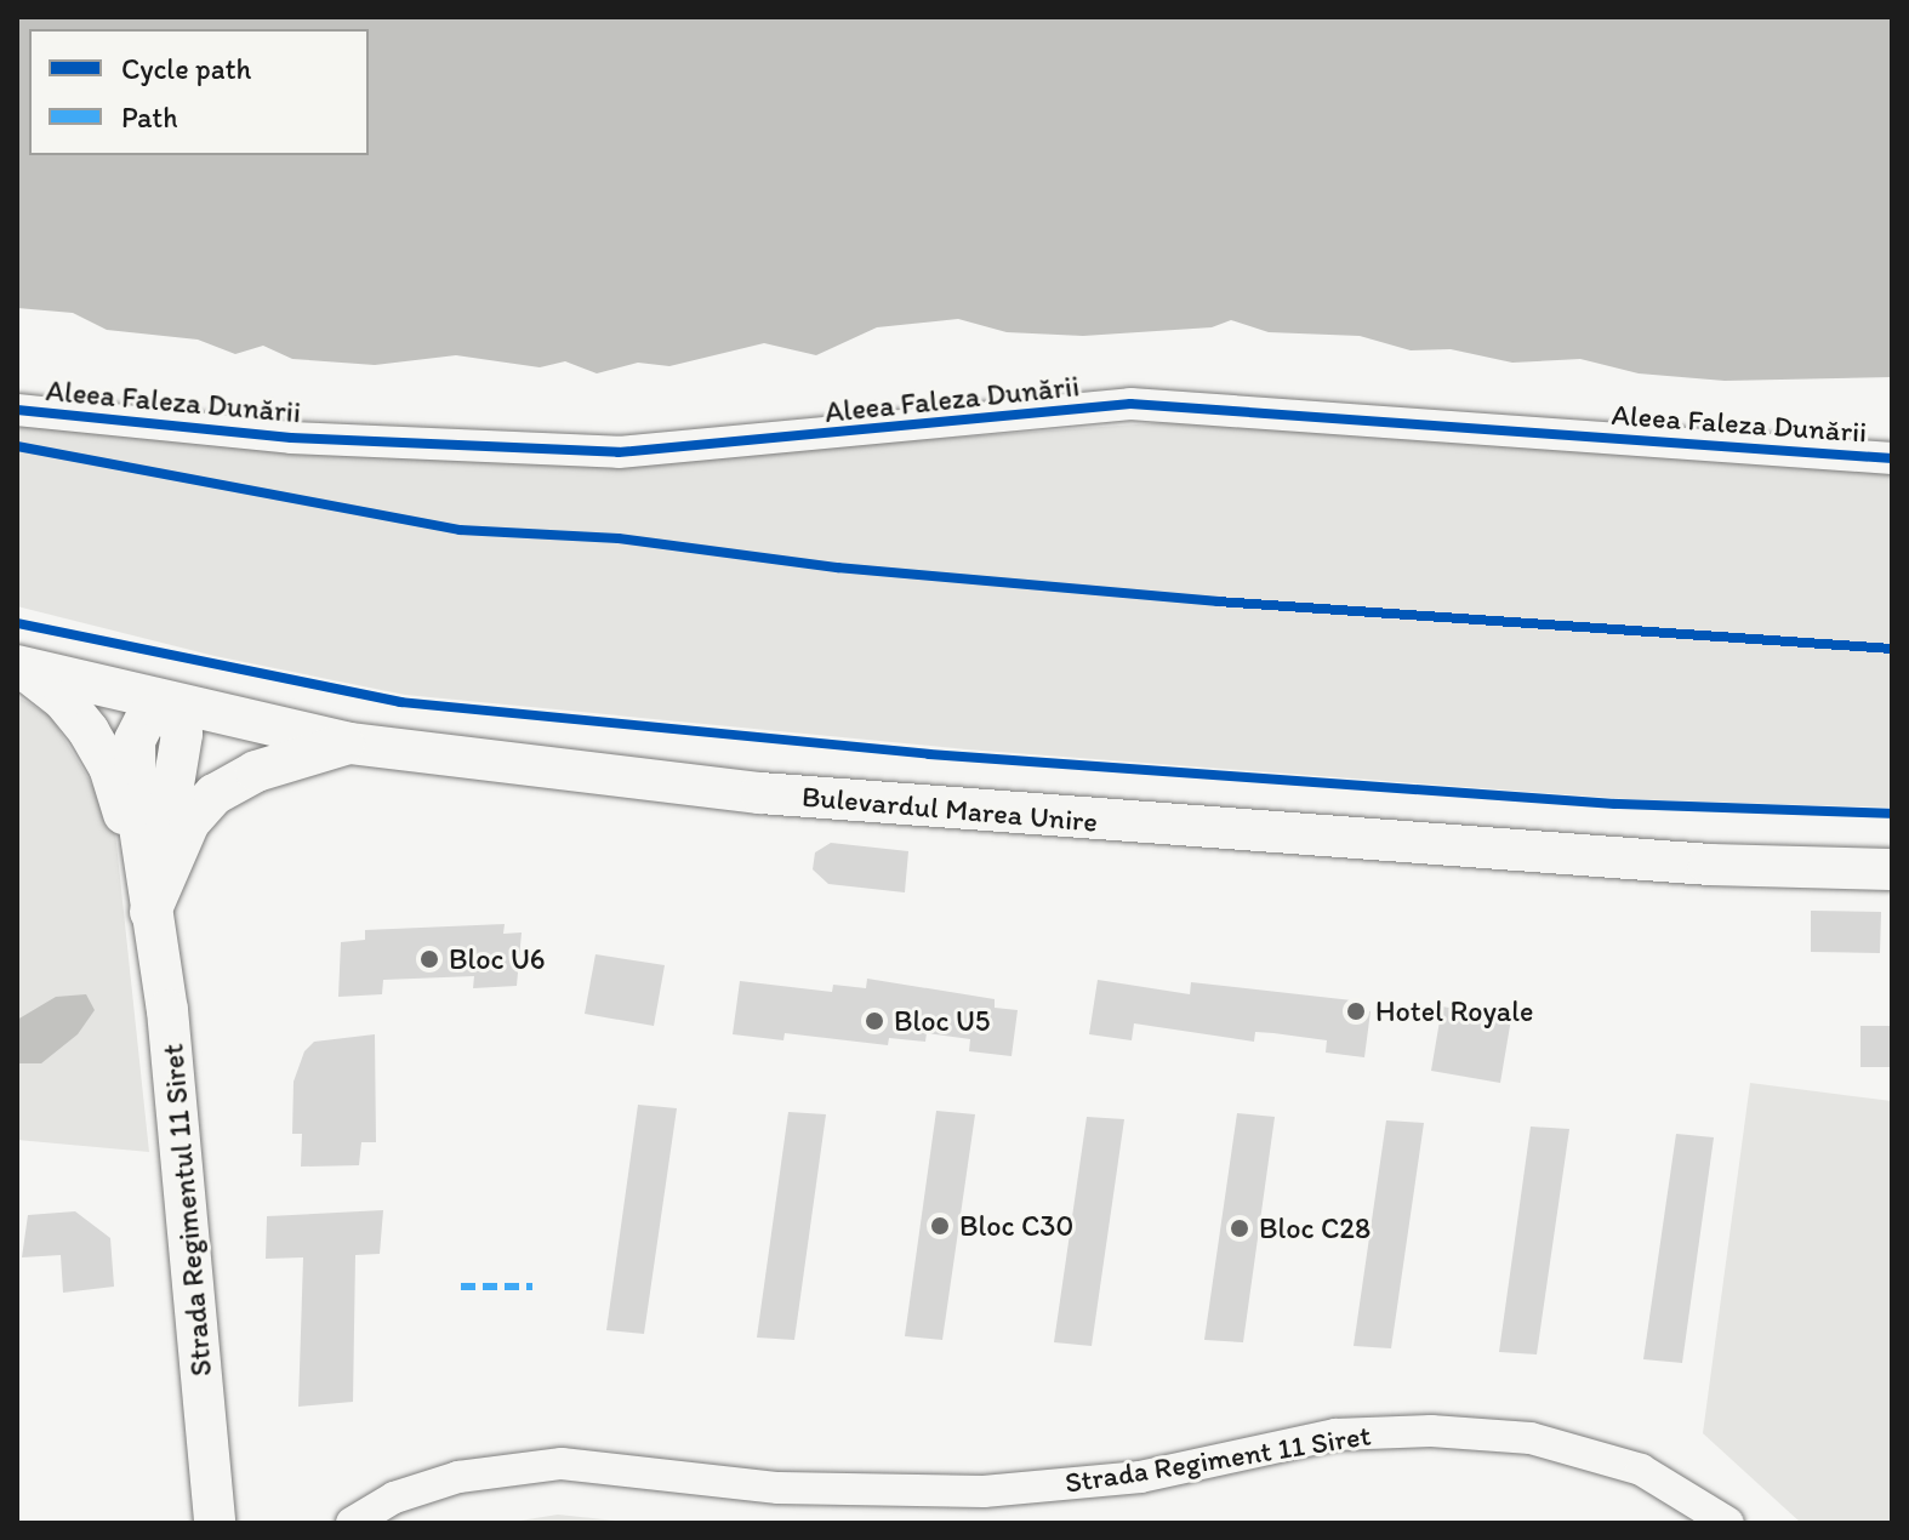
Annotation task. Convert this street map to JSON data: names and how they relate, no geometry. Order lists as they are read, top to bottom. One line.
{"streets":{"main road":["Bulevardul Marea Unire","Strada Regimentul 11 Siret"],"street":["Aleea Faleza Dunării","Strada Regiment 11 Siret"]},"places":["Bloc U6","Hotel Royale","Bloc U5","Bloc C30","Bloc C28"],"legend":["Cycle path","Path"]}
